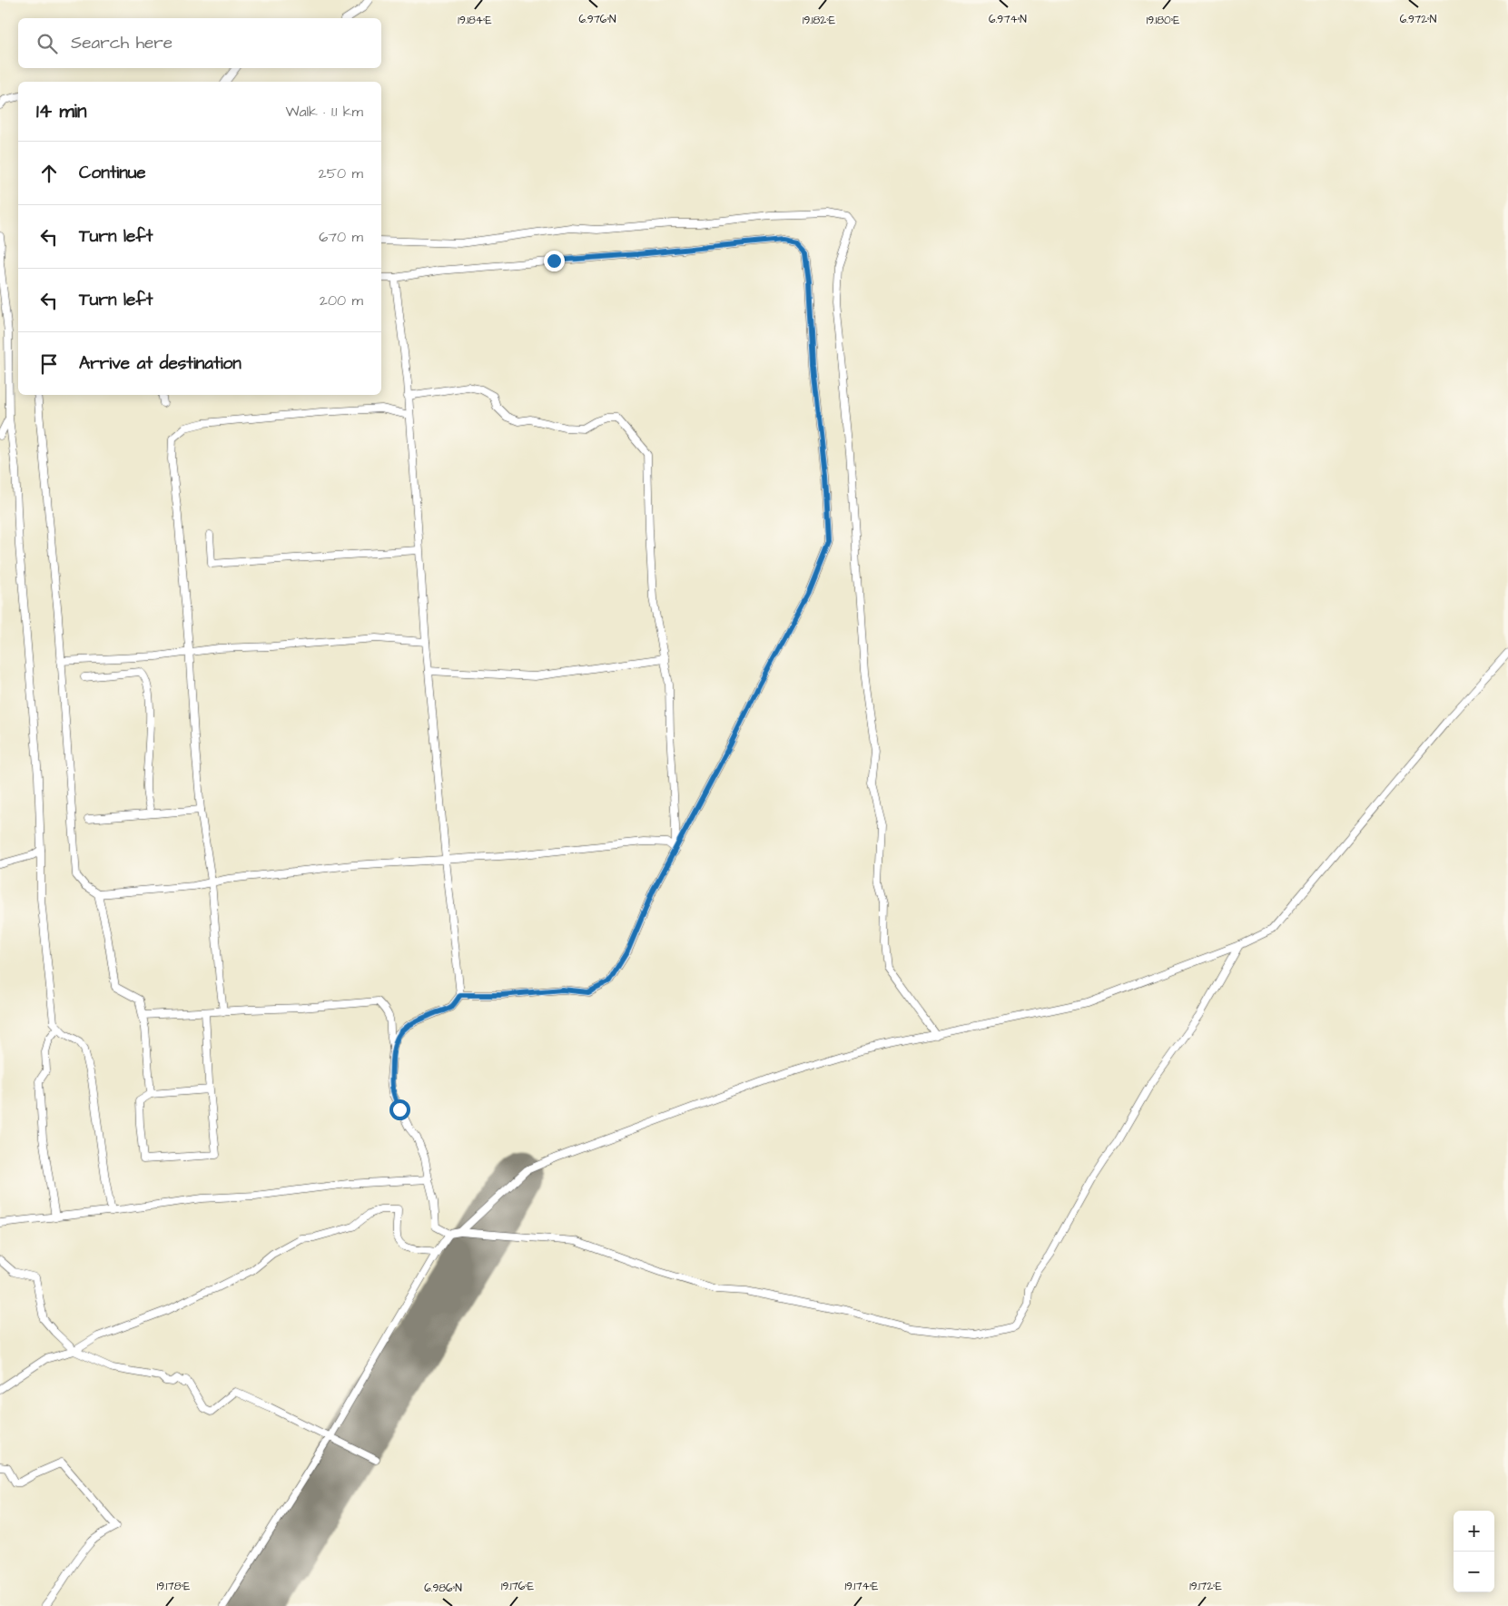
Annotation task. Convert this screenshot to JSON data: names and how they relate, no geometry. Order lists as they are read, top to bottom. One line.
{"page":{"search":"Search here","heading":["14 min","Walk · 1.1 km"],"list":[["Continue","250 m"],["Turn left","670 m"],["Turn left","200 m"],"Arrive at destination"],"map_buttons":["+","−"]},"coordinates":["6.972°N","6.976°N","6.974°N","19.184°E","19.182°E","19.180°E","19.178°E","19.176°E","19.174°E","19.172°E","6.986°N"]}
